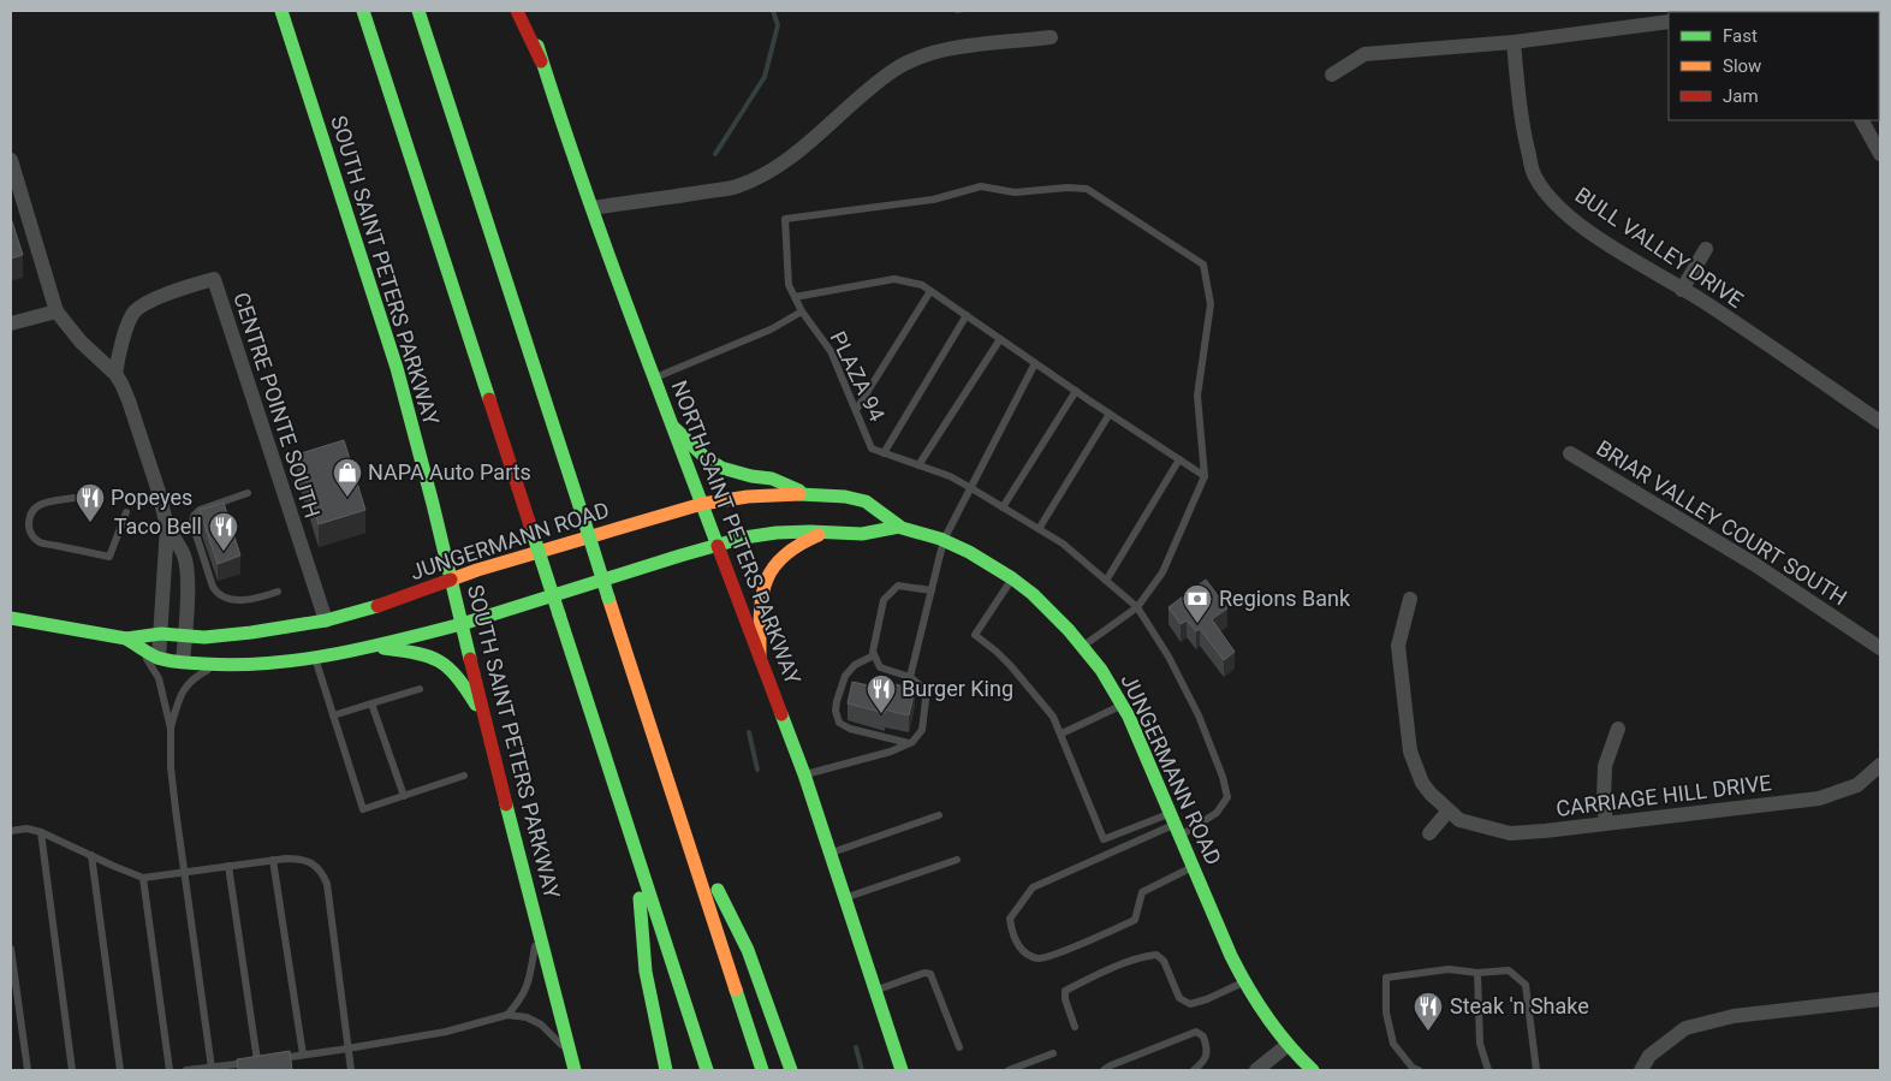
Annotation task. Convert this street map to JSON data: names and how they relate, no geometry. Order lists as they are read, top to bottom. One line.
{"streets":{"main road":["SOUTH SAINT PETERS PARKWAY","NORTH SAINT PETERS PARKWAY","JUNGERMANN ROAD"],"street":["BULL VALLEY DRIVE","CENTRE POINTE SOUTH","BRIAR VALLEY COURT SOUTH","CARRIAGE HILL DRIVE"],"lane":["PLAZA 94"]},"crossings":[["SOUTH SAINT PETERS PARKWAY","JUNGERMANN ROAD"],["PLAZA 94","JUNGERMANN ROAD"],["CENTRE POINTE SOUTH","JUNGERMANN ROAD"],["NORTH SAINT PETERS PARKWAY","JUNGERMANN ROAD"]],"places":{"shop":["NAPA Auto Parts"],"restaurant":["Popeyes","Taco Bell","Burger King","Steak 'n Shake"],"bank":["Regions Bank"]},"legend":["Fast","Slow","Jam"]}
